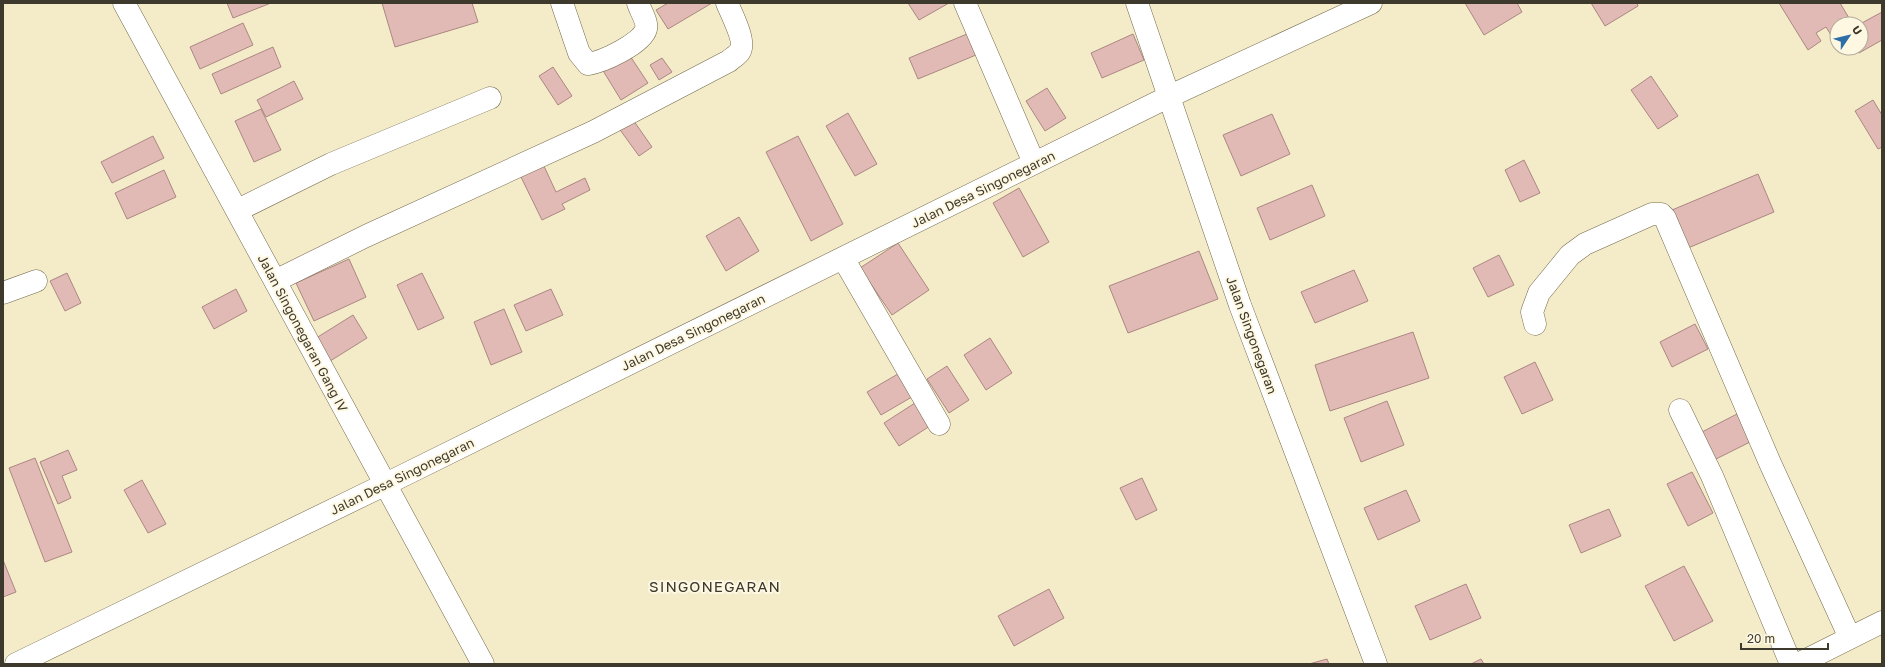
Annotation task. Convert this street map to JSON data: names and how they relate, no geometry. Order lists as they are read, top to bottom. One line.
{"streets":{"street":["Jalan Desa Singonegaran","Jalan Singonegaran Gang IV","Jalan Singonegaran"]},"crossings":[["Jalan Desa Singonegaran","Jalan Singonegaran Gang IV"],["Jalan Desa Singonegaran","Jalan Singonegaran"]],"districts":["SINGONEGARAN"],"scale_bar":"20 m","north":"top right"}
